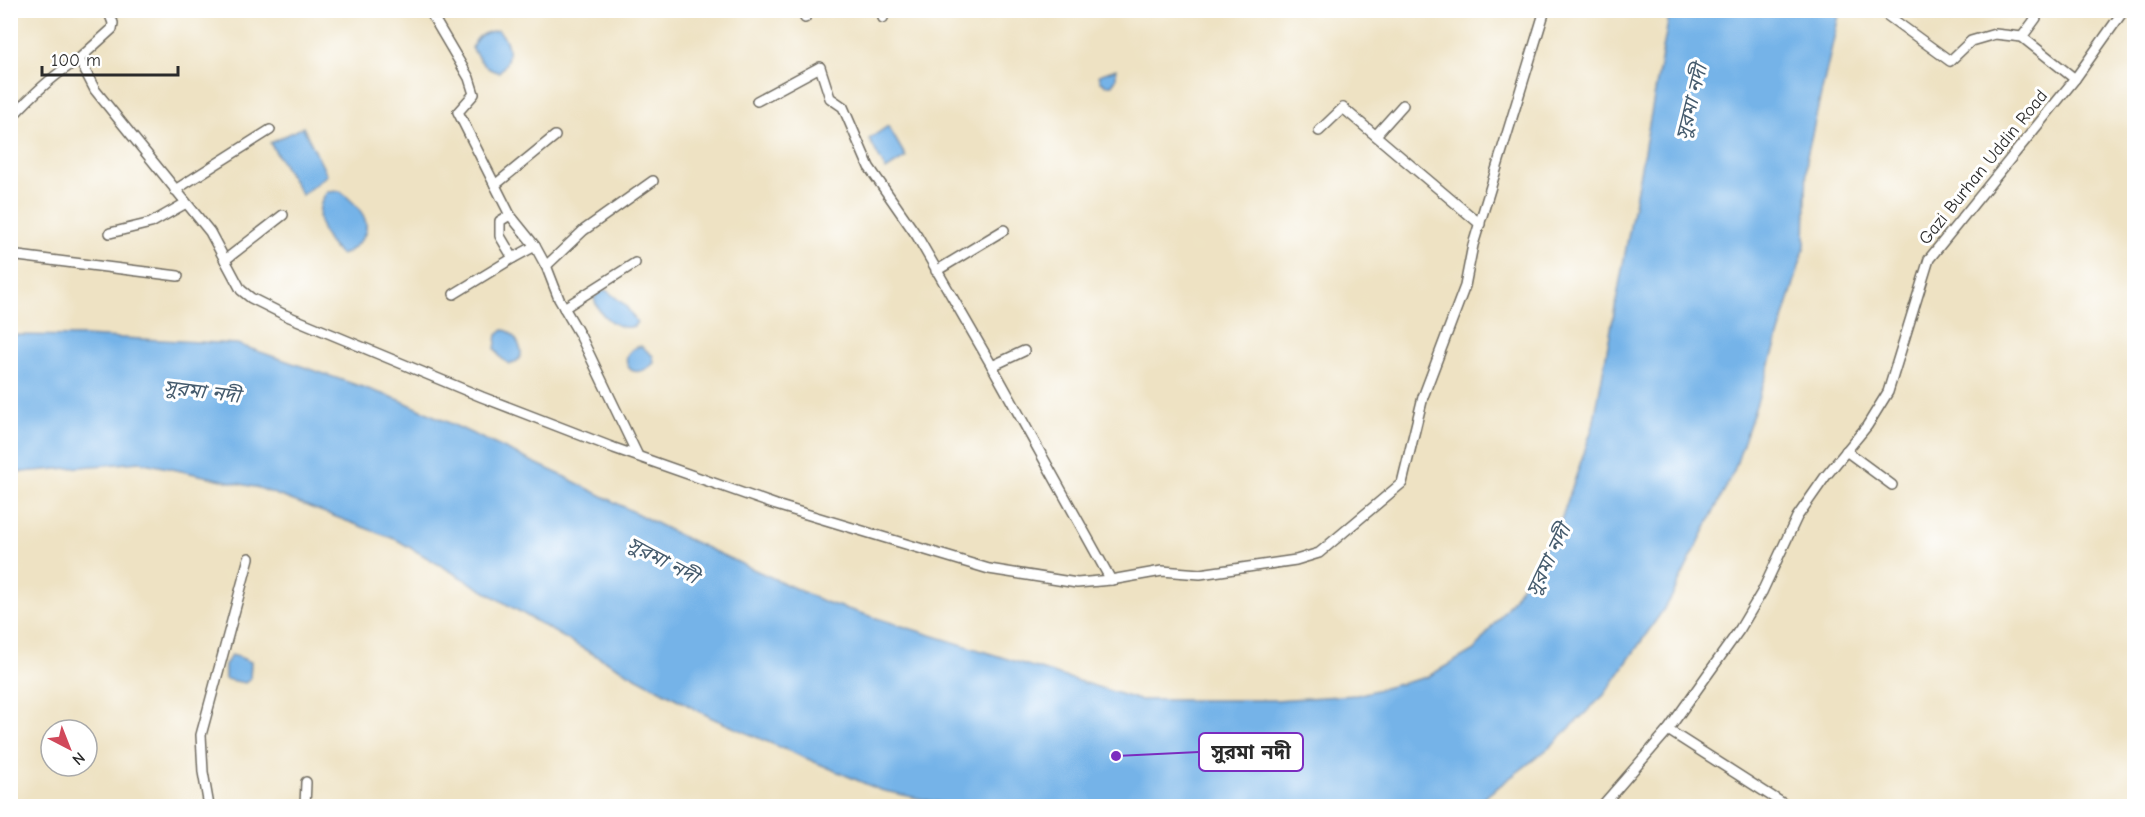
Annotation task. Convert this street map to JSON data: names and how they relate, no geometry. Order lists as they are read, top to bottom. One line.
{"streets":{"street":["Gazi Burhan Uddin Road"]},"water":["সুরমা নদী"],"places":["সুরমা নদী"],"scale_bar":"100 m","north":"bottom right"}
